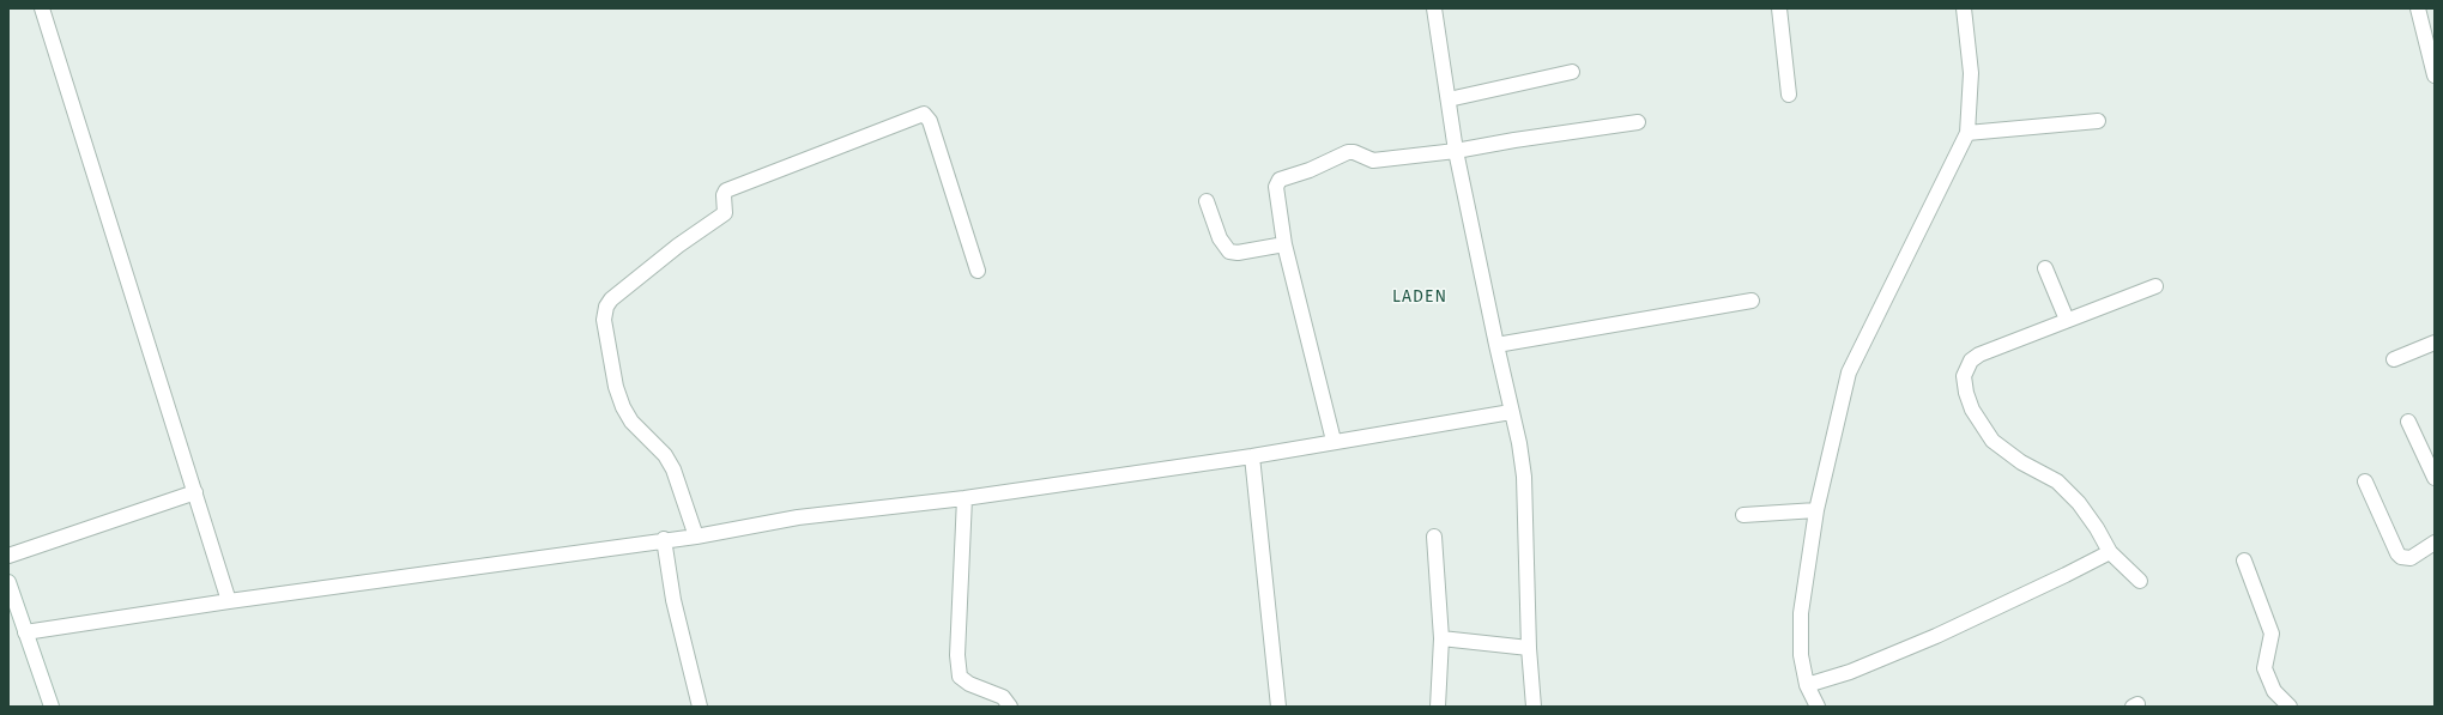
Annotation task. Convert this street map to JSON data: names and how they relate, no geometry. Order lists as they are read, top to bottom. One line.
{"districts":["LADEN"]}
